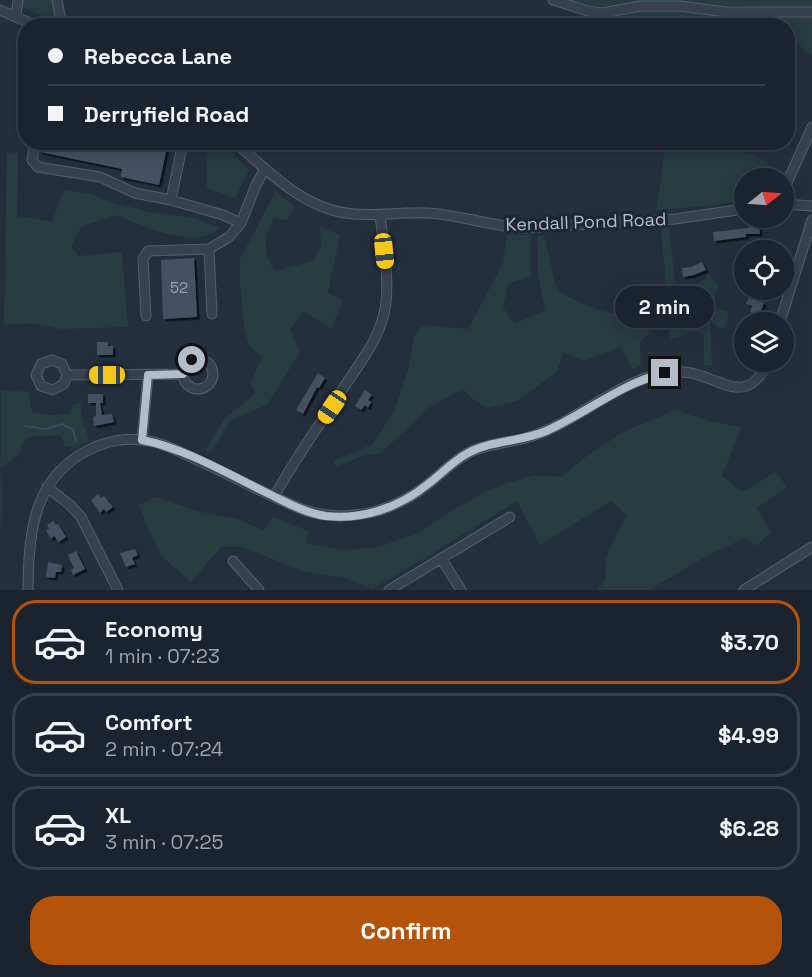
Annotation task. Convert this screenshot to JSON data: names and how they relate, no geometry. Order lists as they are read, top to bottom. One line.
{"streets":{"street":["Kendall Pond Road"]},"house_numbers":["52"],"north":"right","page":{"banner":["Rebecca Lane","Derryfield Road"],"bubble":"2 min","list":[{"name":"Economy","note":"1 min · 07:23","value":"$3.70"},{"name":"Comfort","note":"2 min · 07:24","value":"$4.99"},{"name":"XL","note":"3 min · 07:25","value":"$6.28"}],"buttons":"Confirm"}}
